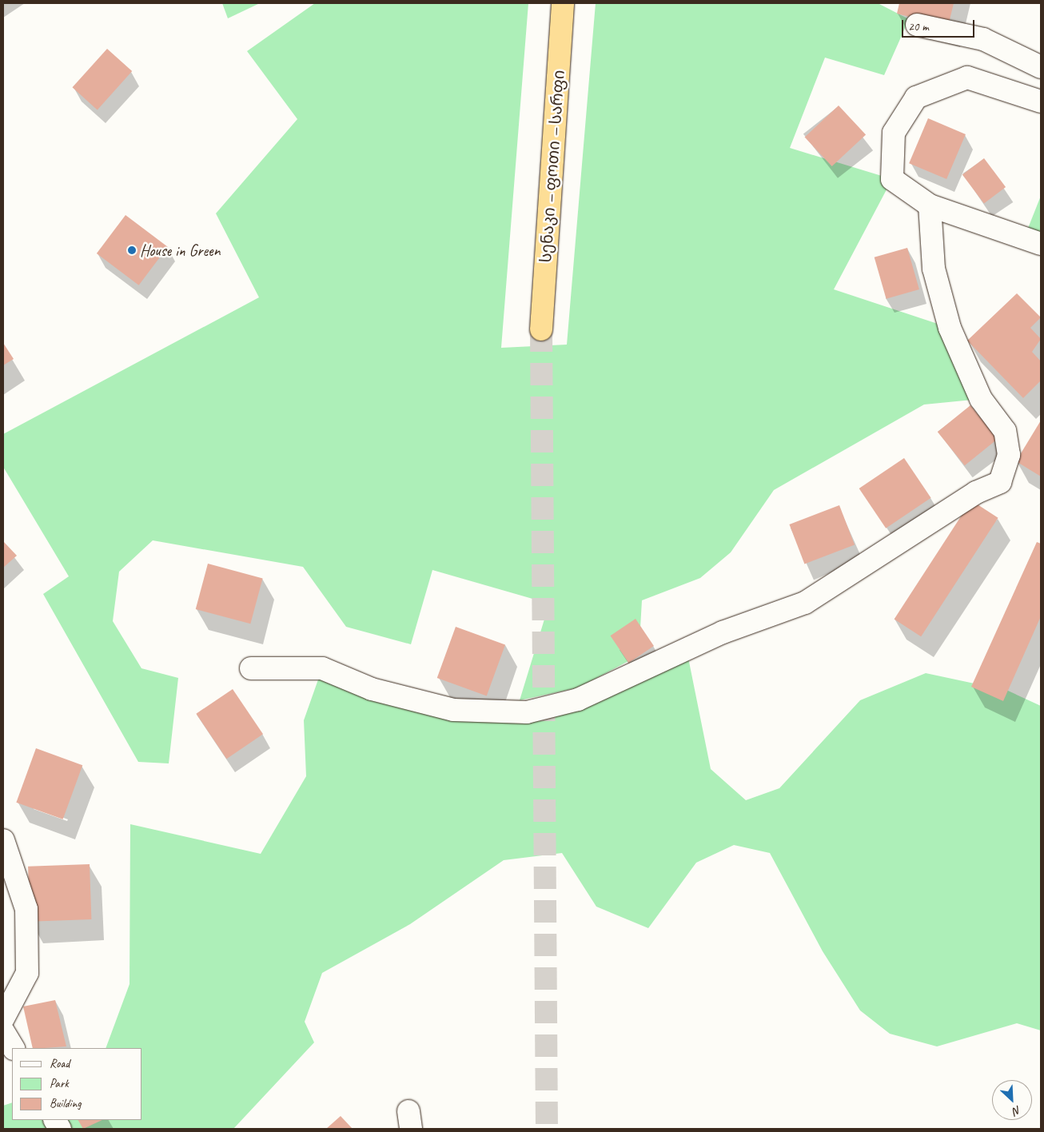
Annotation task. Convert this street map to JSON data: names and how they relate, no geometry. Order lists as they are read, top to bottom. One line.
{"streets":{"highway":["სენაკი — ფოთი — სარფი"]},"places":["House in Green"],"legend":["Road","Park","Building"],"scale_bar":"20 m","north":"bottom right"}
